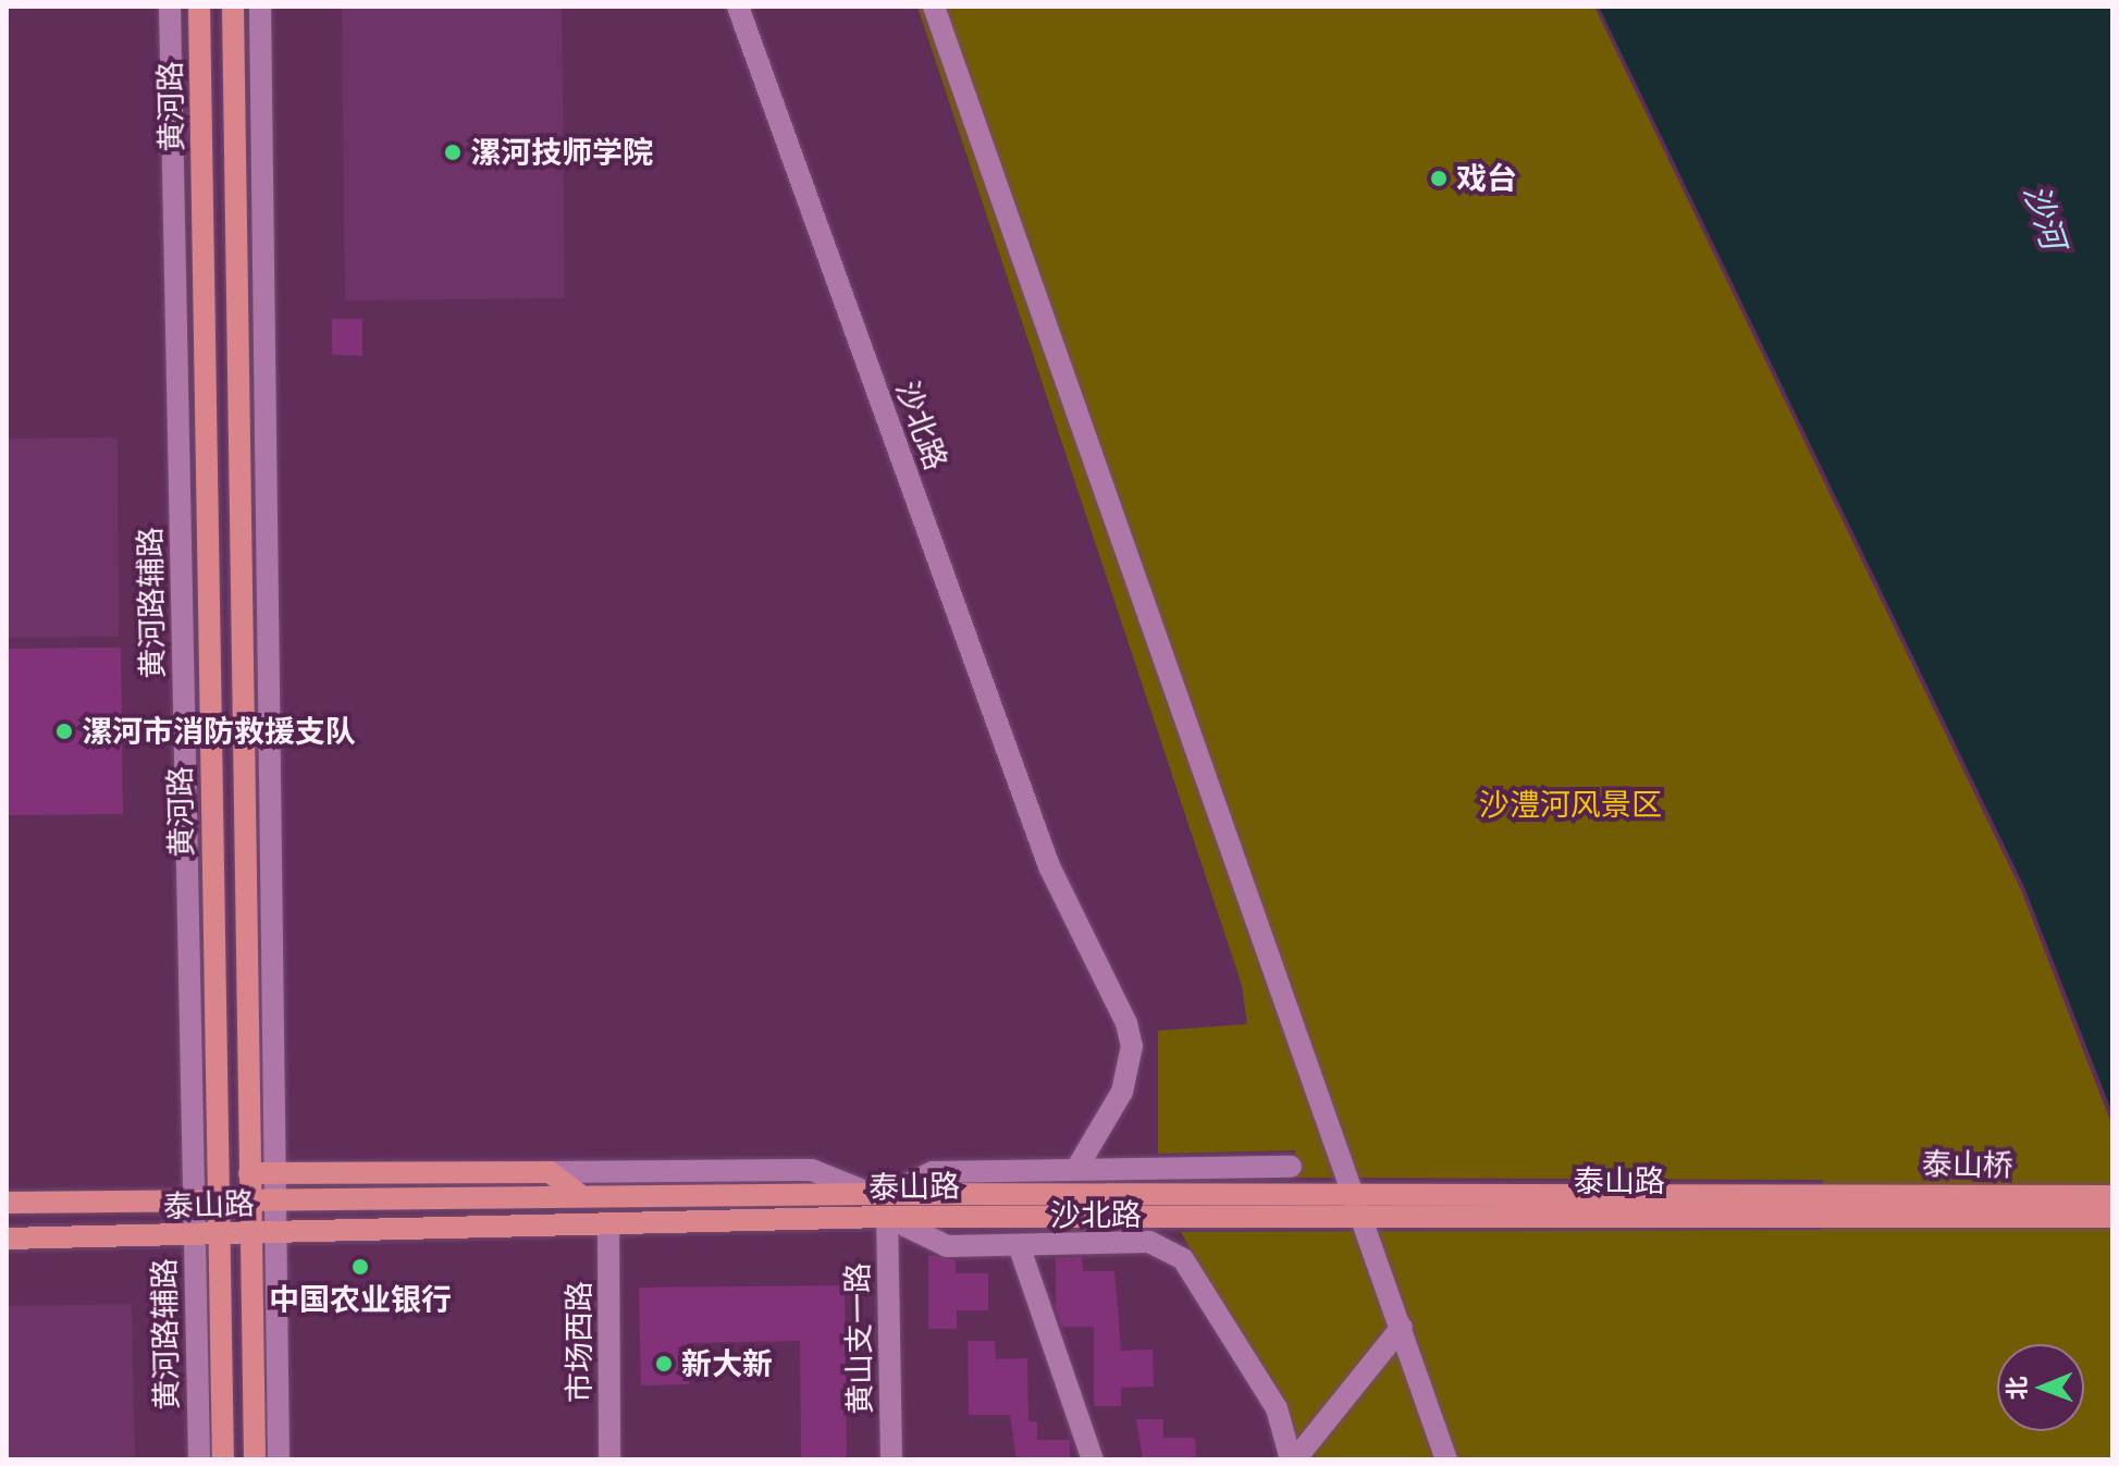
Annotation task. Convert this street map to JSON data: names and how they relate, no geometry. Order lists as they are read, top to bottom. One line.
{"streets":{"main road":["黄河路","泰山桥","泰山路"],"street":["沙北路","黄河路辅路","黄山支一路","市场西路"]},"crossings":[["黄河路","泰山路"],["沙北路","泰山路"],["沙北路","黄山支一路"],["黄河路辅路","泰山路"],["泰山桥","泰山路"],["泰山路","黄山支一路"],["泰山路","市场西路"]],"water":["沙河"],"parks":["沙澧河风景区"],"places":["漯河技师学院","戏台","漯河市消防救援支队","中国农业银行","新大新"],"north":"left"}
